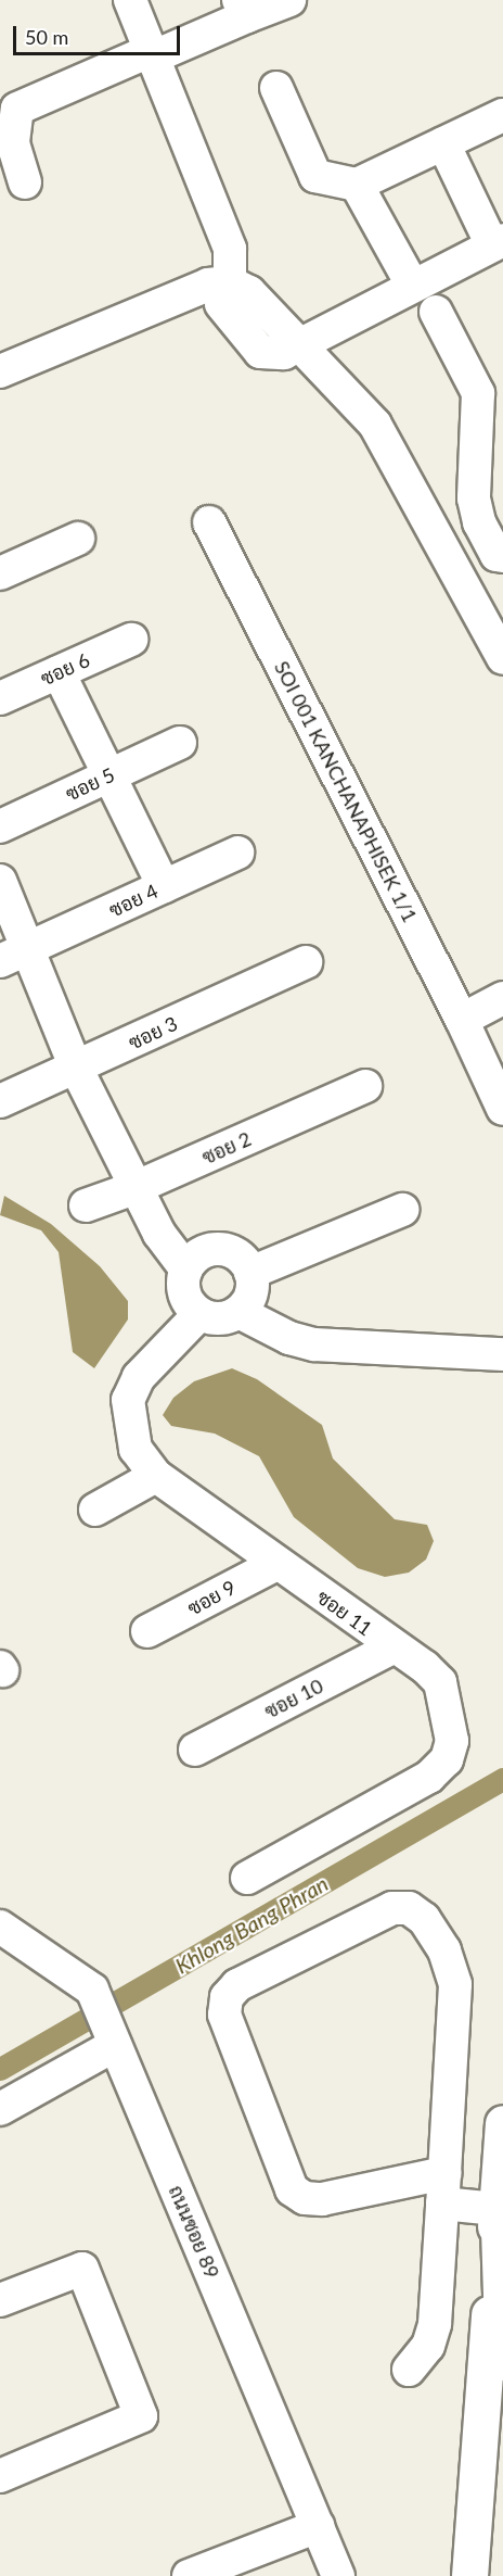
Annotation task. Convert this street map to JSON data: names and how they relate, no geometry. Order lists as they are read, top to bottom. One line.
{"streets":{"street":["ซอย 6","ซอย 5","SOI 001 KANCHANAPHISEK 1/1","ซอย 4","ซอย 3","ซอย 2","ซอย 9","ซอย 11","ซอย 10","ถนนซอย 89"]},"crossings":[["ซอย 9","ซอย 11"],["ซอย 11","ซอย 10"]],"water":["Khlong Bang Phran"],"scale_bar":"50 m"}
